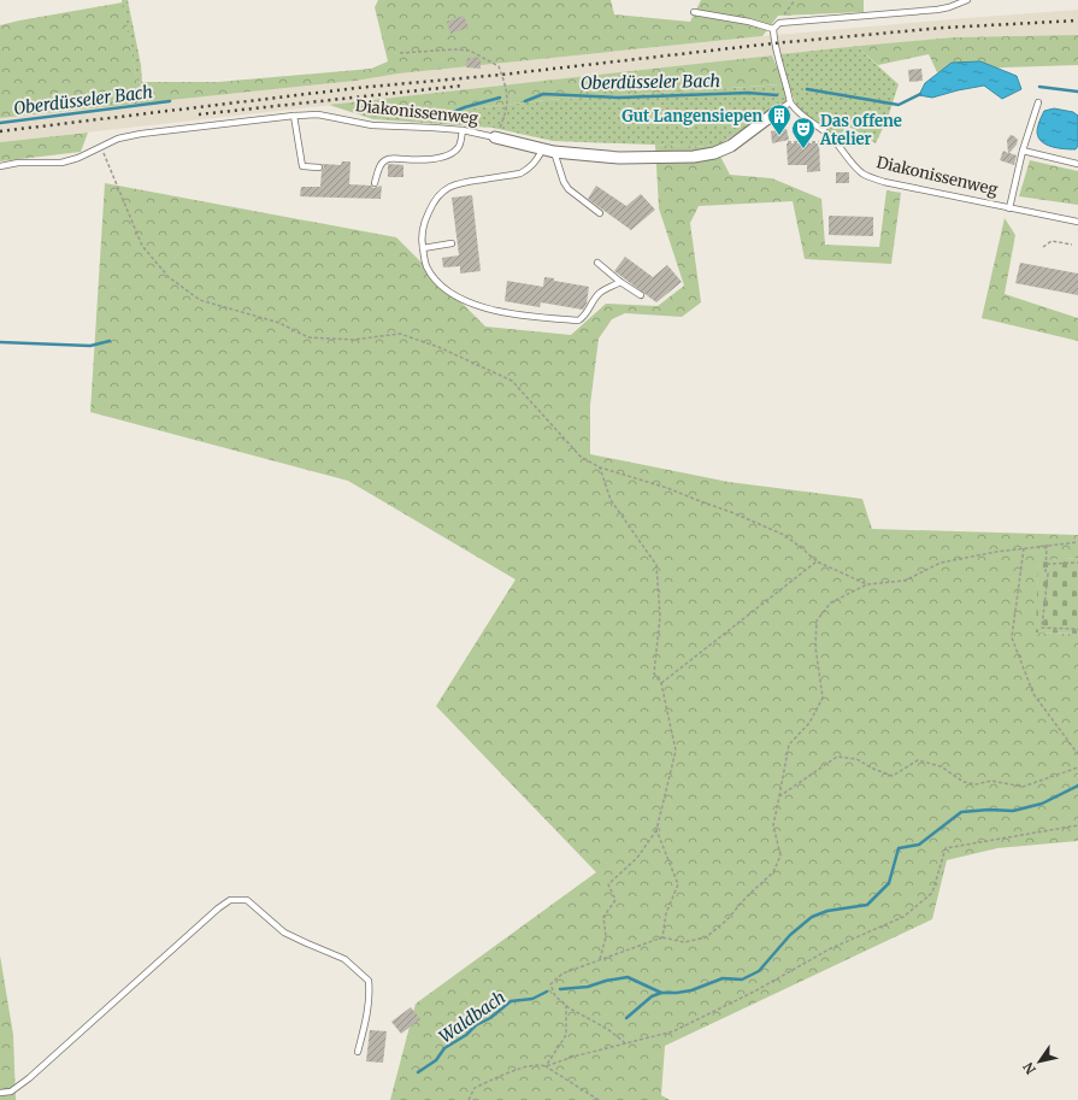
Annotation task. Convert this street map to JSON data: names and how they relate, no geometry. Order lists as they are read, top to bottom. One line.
{"streets":{"street":["Diakonissenweg"]},"water":["Oberdüsseler Bach","Waldbach"],"places":{"building":["Gut Langensiepen"],"theatre":["Das offene Atelier"]},"north":"bottom left"}
